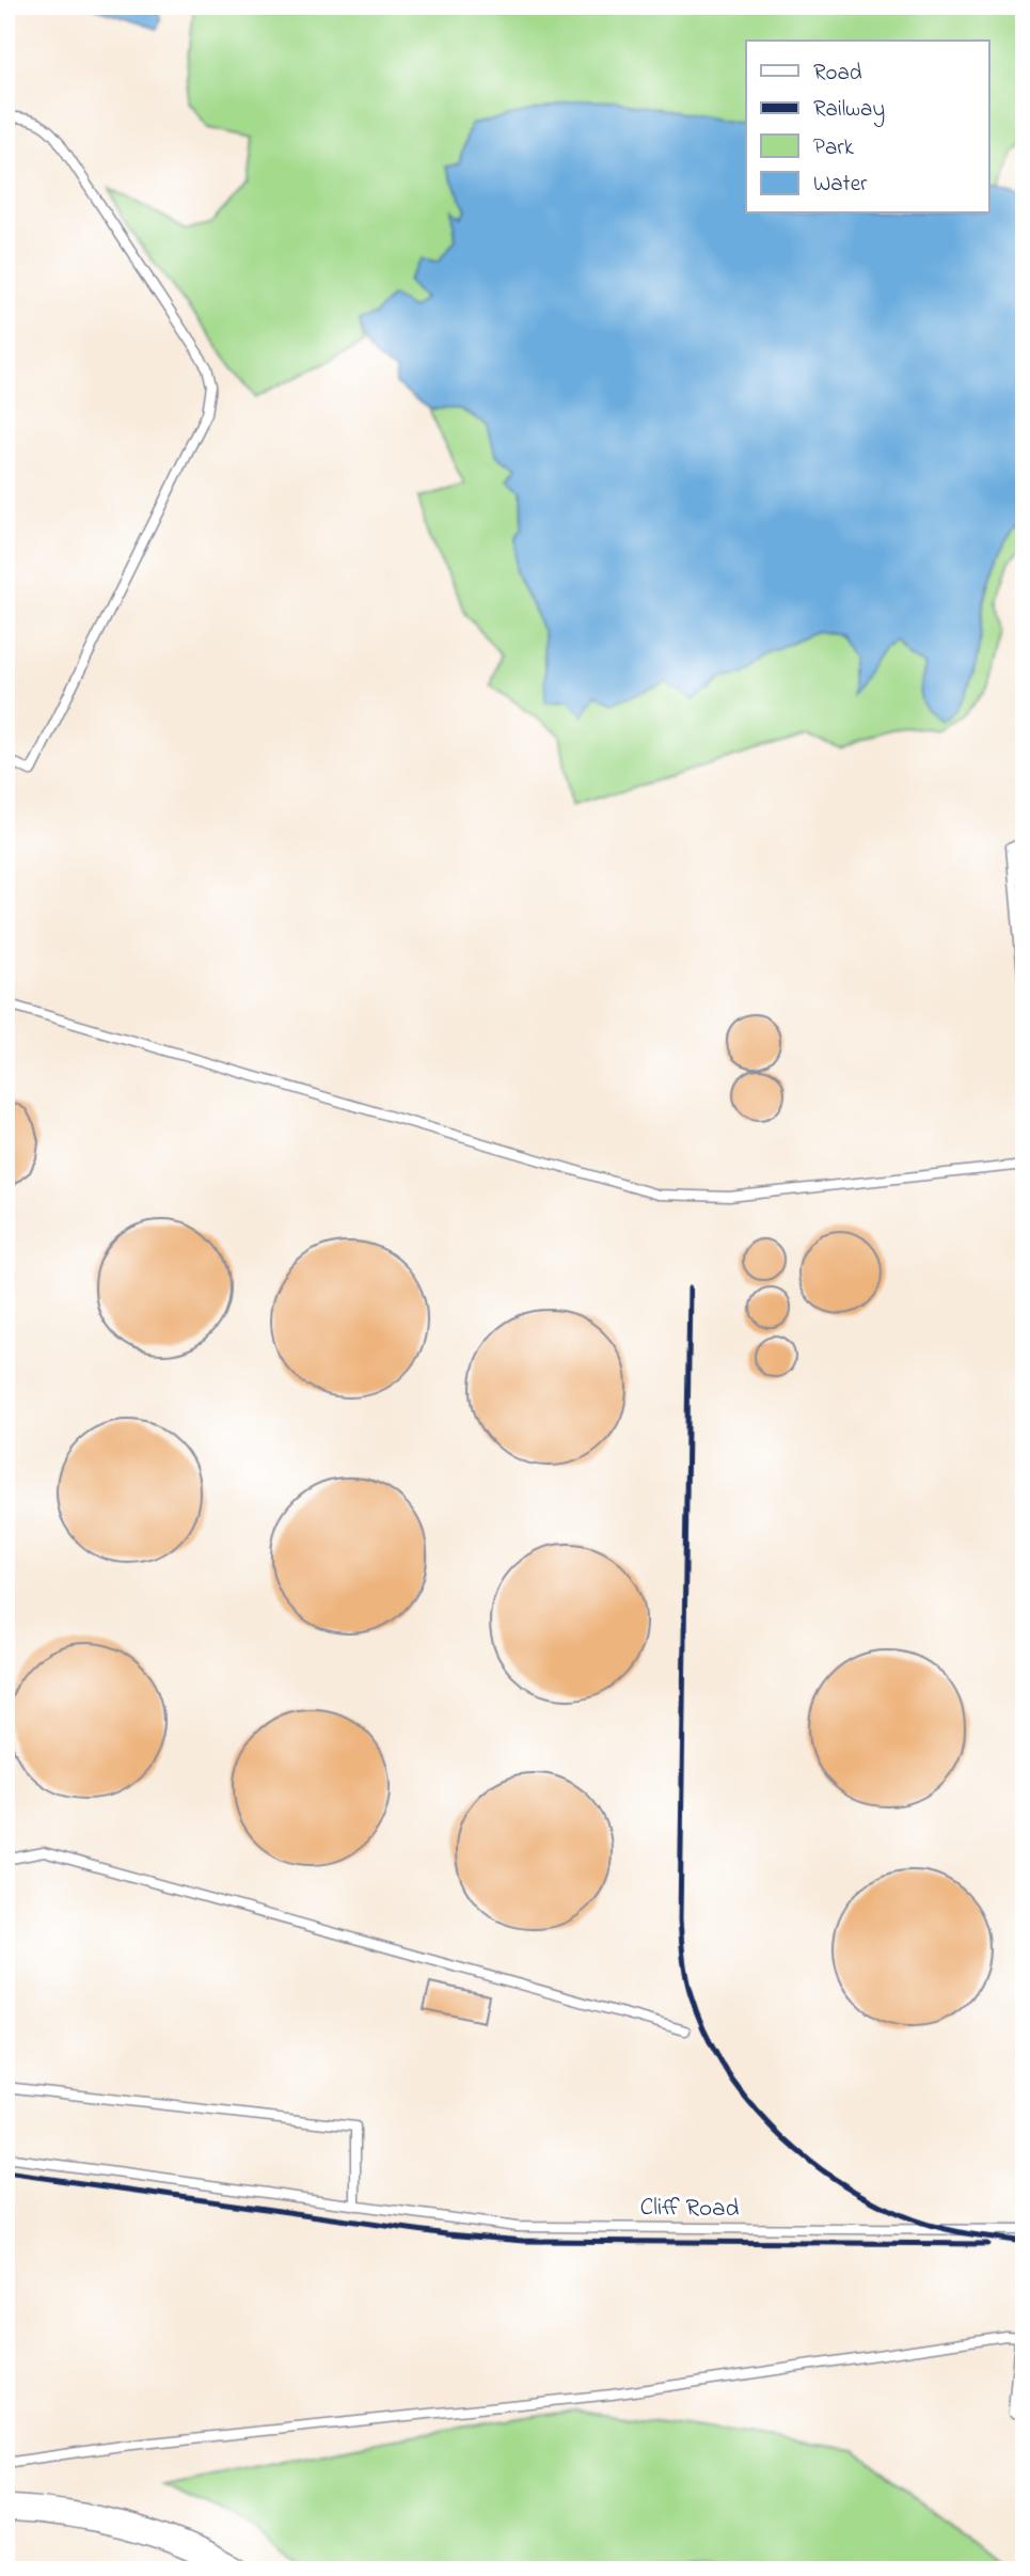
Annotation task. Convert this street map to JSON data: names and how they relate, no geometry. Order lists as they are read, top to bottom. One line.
{"streets":{"lane":["Cliff Road"]},"legend":["Road","Railway","Park","Water"]}
